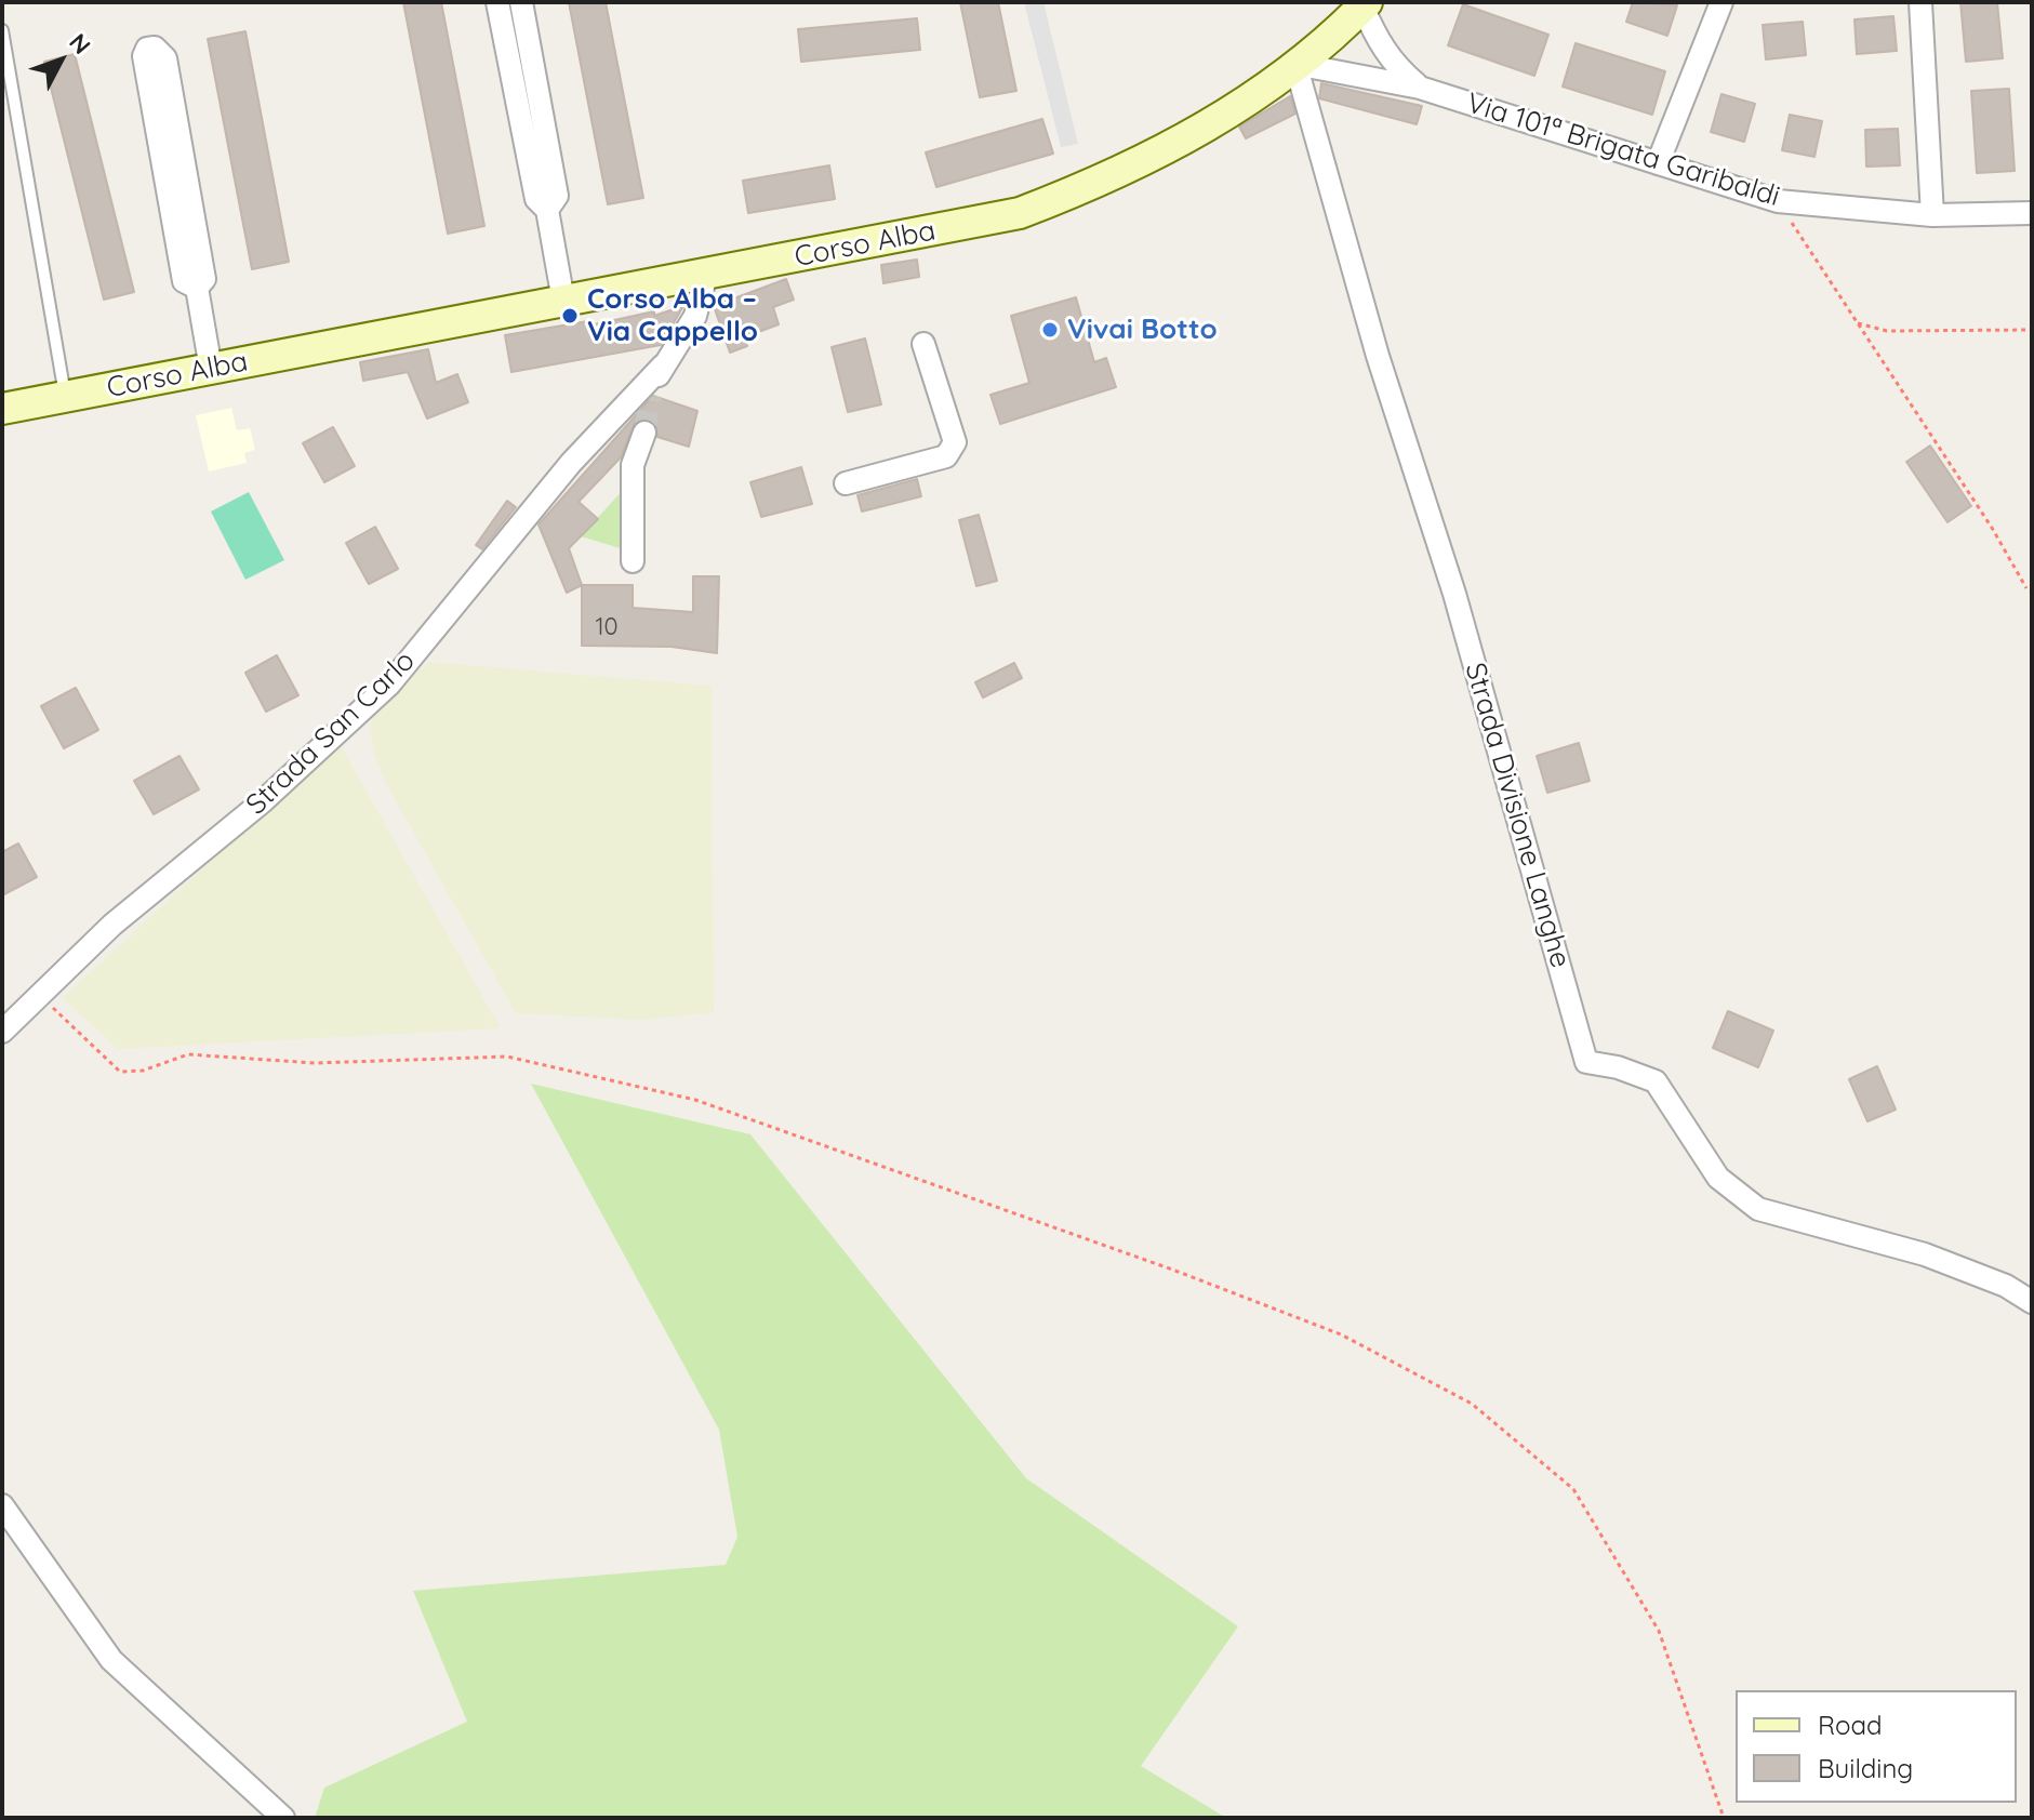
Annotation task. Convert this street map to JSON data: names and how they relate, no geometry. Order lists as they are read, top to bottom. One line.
{"streets":{"street":["Via 101ª Brigata Garibaldi","Corso Alba","Strada San Carlo","Strada Divisione Langhe"]},"crossings":[["Via 101ª Brigata Garibaldi","Corso Alba"],["Via 101ª Brigata Garibaldi","Strada Divisione Langhe"],["Corso Alba","Strada San Carlo"],["Corso Alba","Strada Divisione Langhe"]],"places":["Corso Alba – Via Cappello","Vivai Botto"],"house_numbers":["10"],"legend":["Road","Building"],"north":"top right"}
